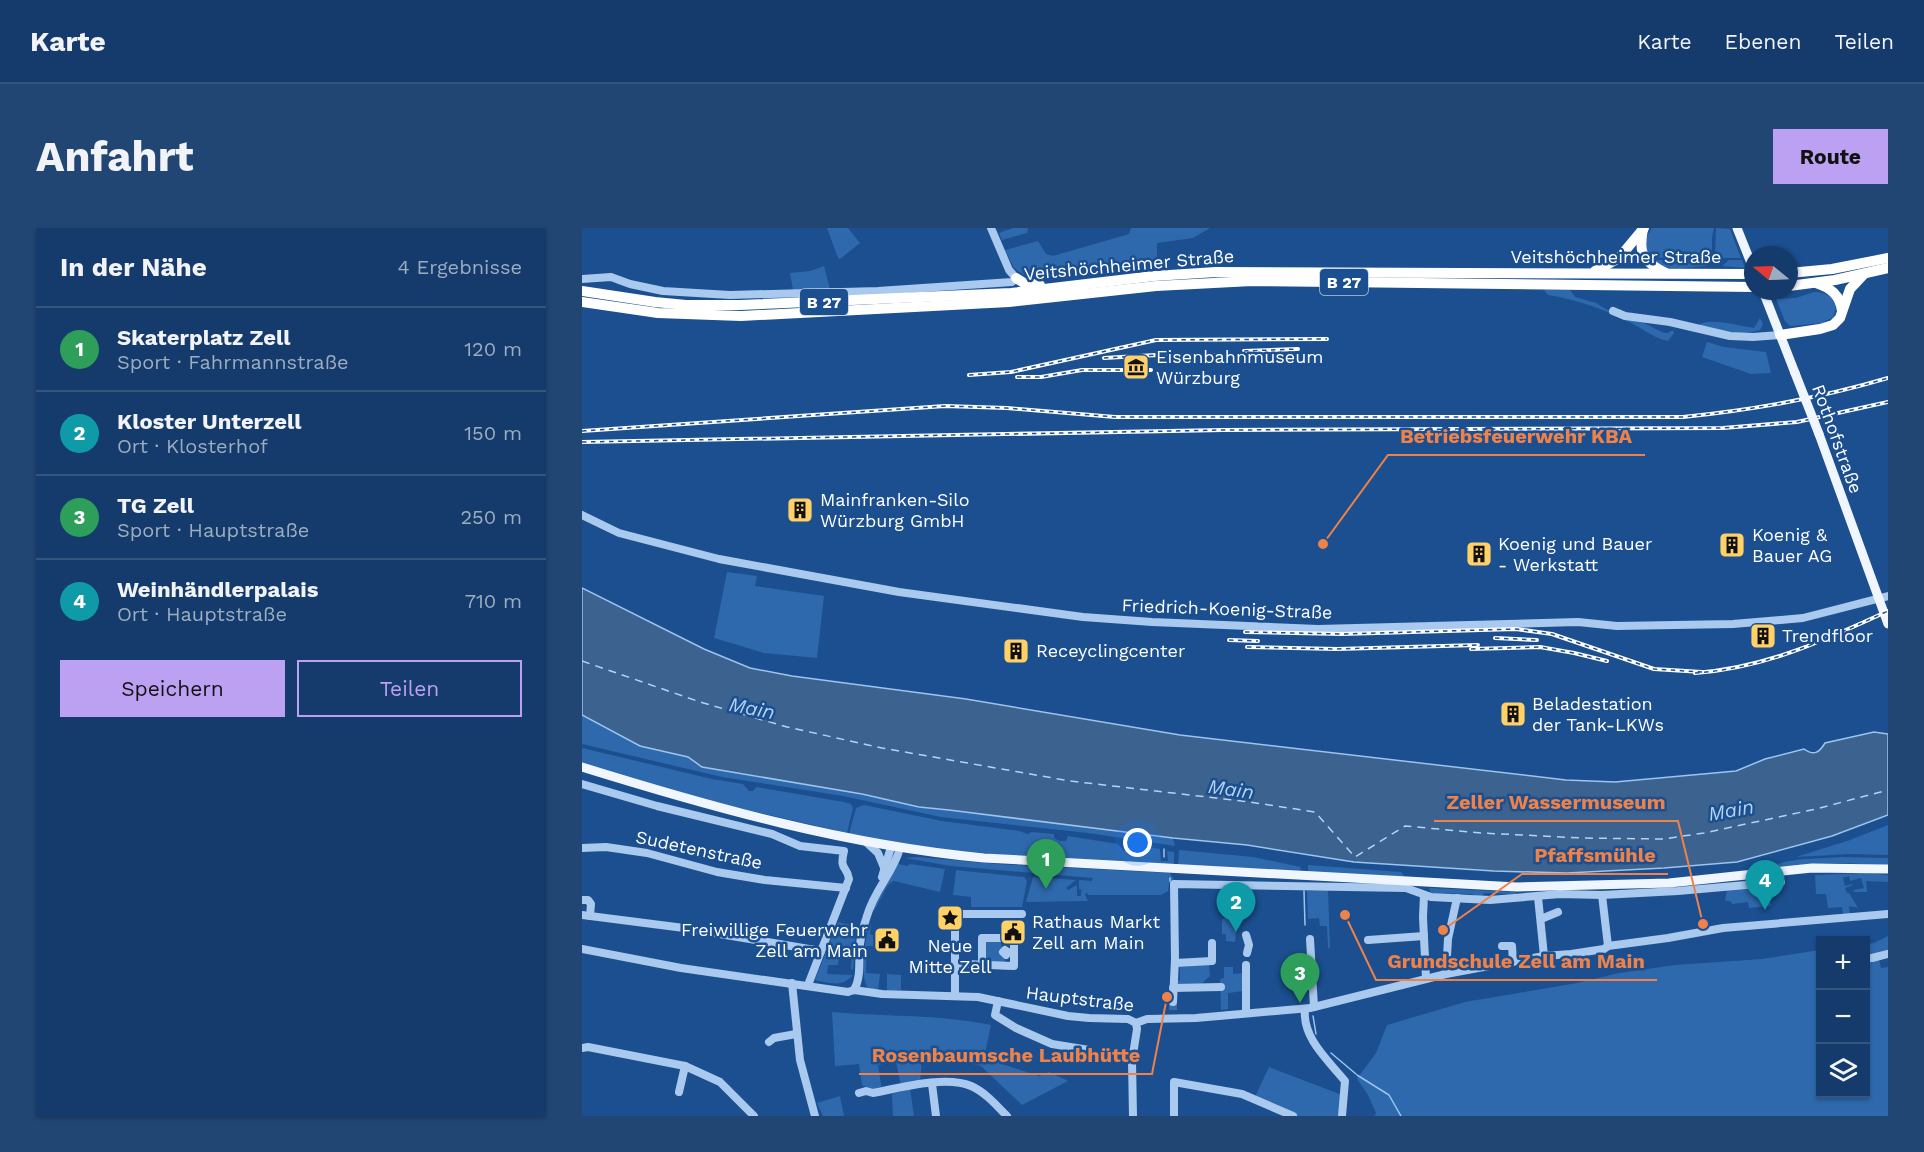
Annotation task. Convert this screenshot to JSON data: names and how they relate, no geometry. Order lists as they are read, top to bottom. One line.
{"streets":{"highway":["Veitshöchheimer Straße","B 27"],"main road":["Rothofstraße"],"street":["Friedrich-Koenig-Straße","Sudetenstraße","Hauptstraße"]},"crossings":[["Rothofstraße","Friedrich-Koenig-Straße"]],"water":["Main"],"places":{"museum":["Eisenbahnmuseum Würzburg"],"building":["Mainfranken-Silo Würzburg GmbH","Koenig & Bauer AG","Koenig und Bauer - Werkstatt","Trendfloor","Receyclingcenter","Beladestation der Tank-LKWs"],"other":["Betriebsfeuerwehr KBA","Grundschule Zell am Main","Zeller Wassermuseum","Pfaffsmühle","Rosenbaumsche Laubhütte"],"place":["Neue Mitte Zell"],"public building":["Rathaus Markt Zell am Main","Freiwillige Feuerwehr Zell am Main"]},"north":"left","page":{"header":"Karte","nav":["Karte","Ebenen","Teilen"],"buttons":["Route",["Speichern","Teilen"]],"title":"Anfahrt","heading":["In der Nähe","4 Ergebnisse"],"list":[{"mark":"1","name":"Skaterplatz Zell","note":"Sport · Fahrmannstraße","value":"120 m"},{"mark":"2","name":"Kloster Unterzell","note":"Ort · Klosterhof","value":"150 m"},{"mark":"3","name":"TG Zell","note":"Sport · Hauptstraße","value":"250 m"},{"mark":"4","name":"Weinhändlerpalais","note":"Ort · Hauptstraße","value":"710 m"}],"pins":["1","4","2","3"],"map_buttons":["+","−"]}}
